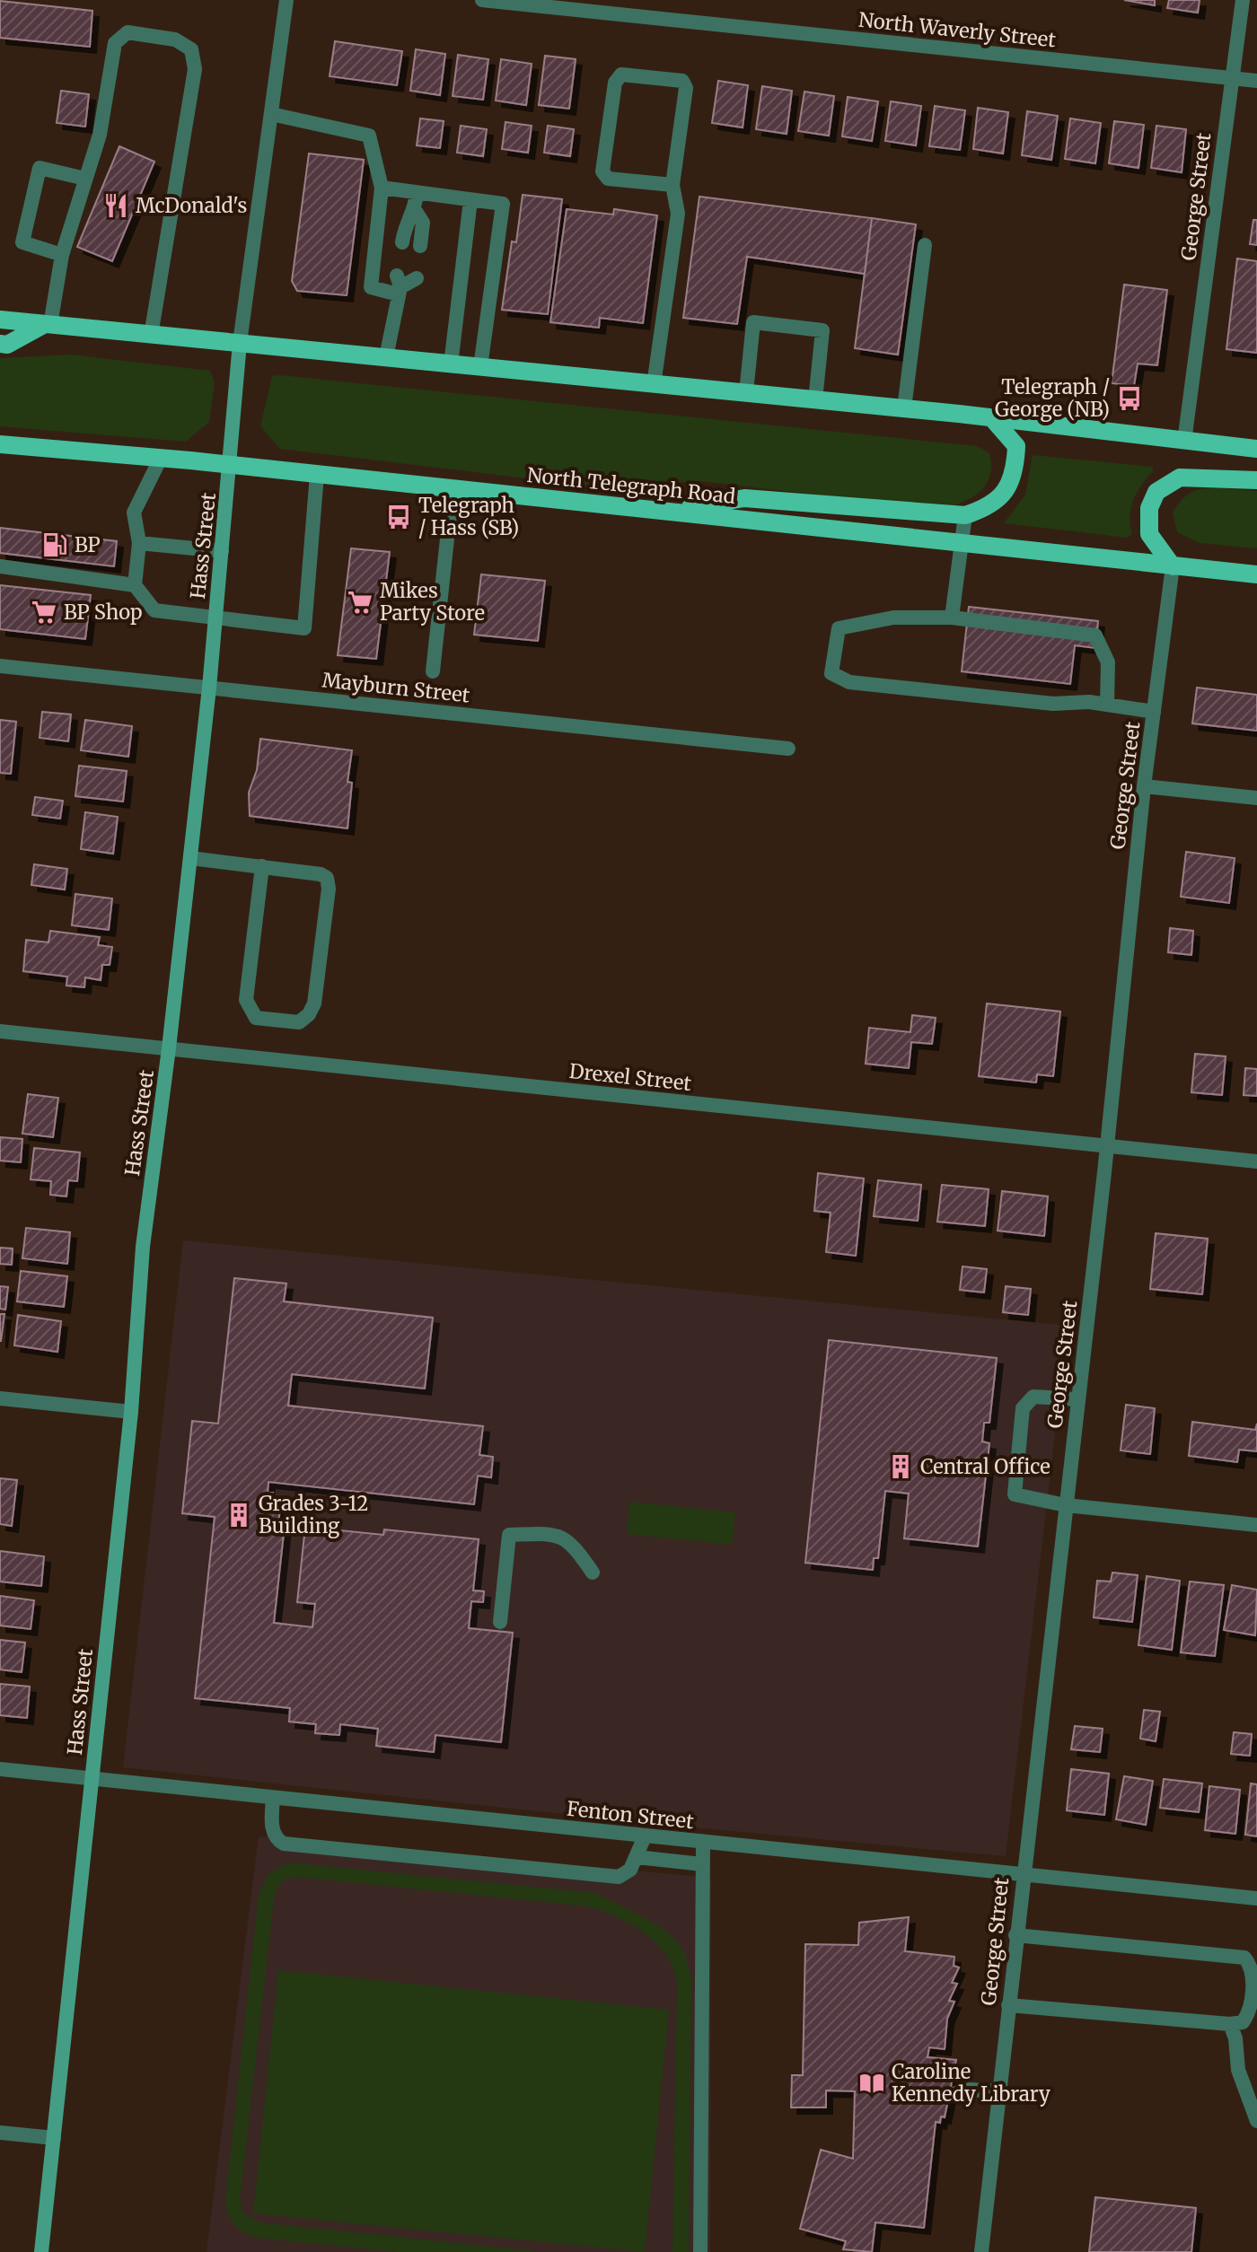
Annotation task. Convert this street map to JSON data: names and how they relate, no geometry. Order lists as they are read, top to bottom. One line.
{"streets":{"main road":["North Telegraph Road"],"street":["North Waverly Street","George Street","Hass Street","Mayburn Street","Drexel Street","Fenton Street"]},"crossings":[["North Waverly Street","George Street"],["George Street","North Telegraph Road"],["George Street","Drexel Street"],["George Street","Fenton Street"],["North Telegraph Road","Hass Street"],["Hass Street","Mayburn Street"],["Hass Street","Drexel Street"],["Hass Street","Fenton Street"]],"places":{"restaurant":["McDonald's"],"bus stop":["Telegraph / George (NB)","Telegraph / Hass (SB)"],"fuel station":["BP"],"supermarket":["Mikes Party Store","BP Shop"],"building":["Central Office","Grades 3-12 Building"],"library":["Caroline Kennedy Library"]}}
